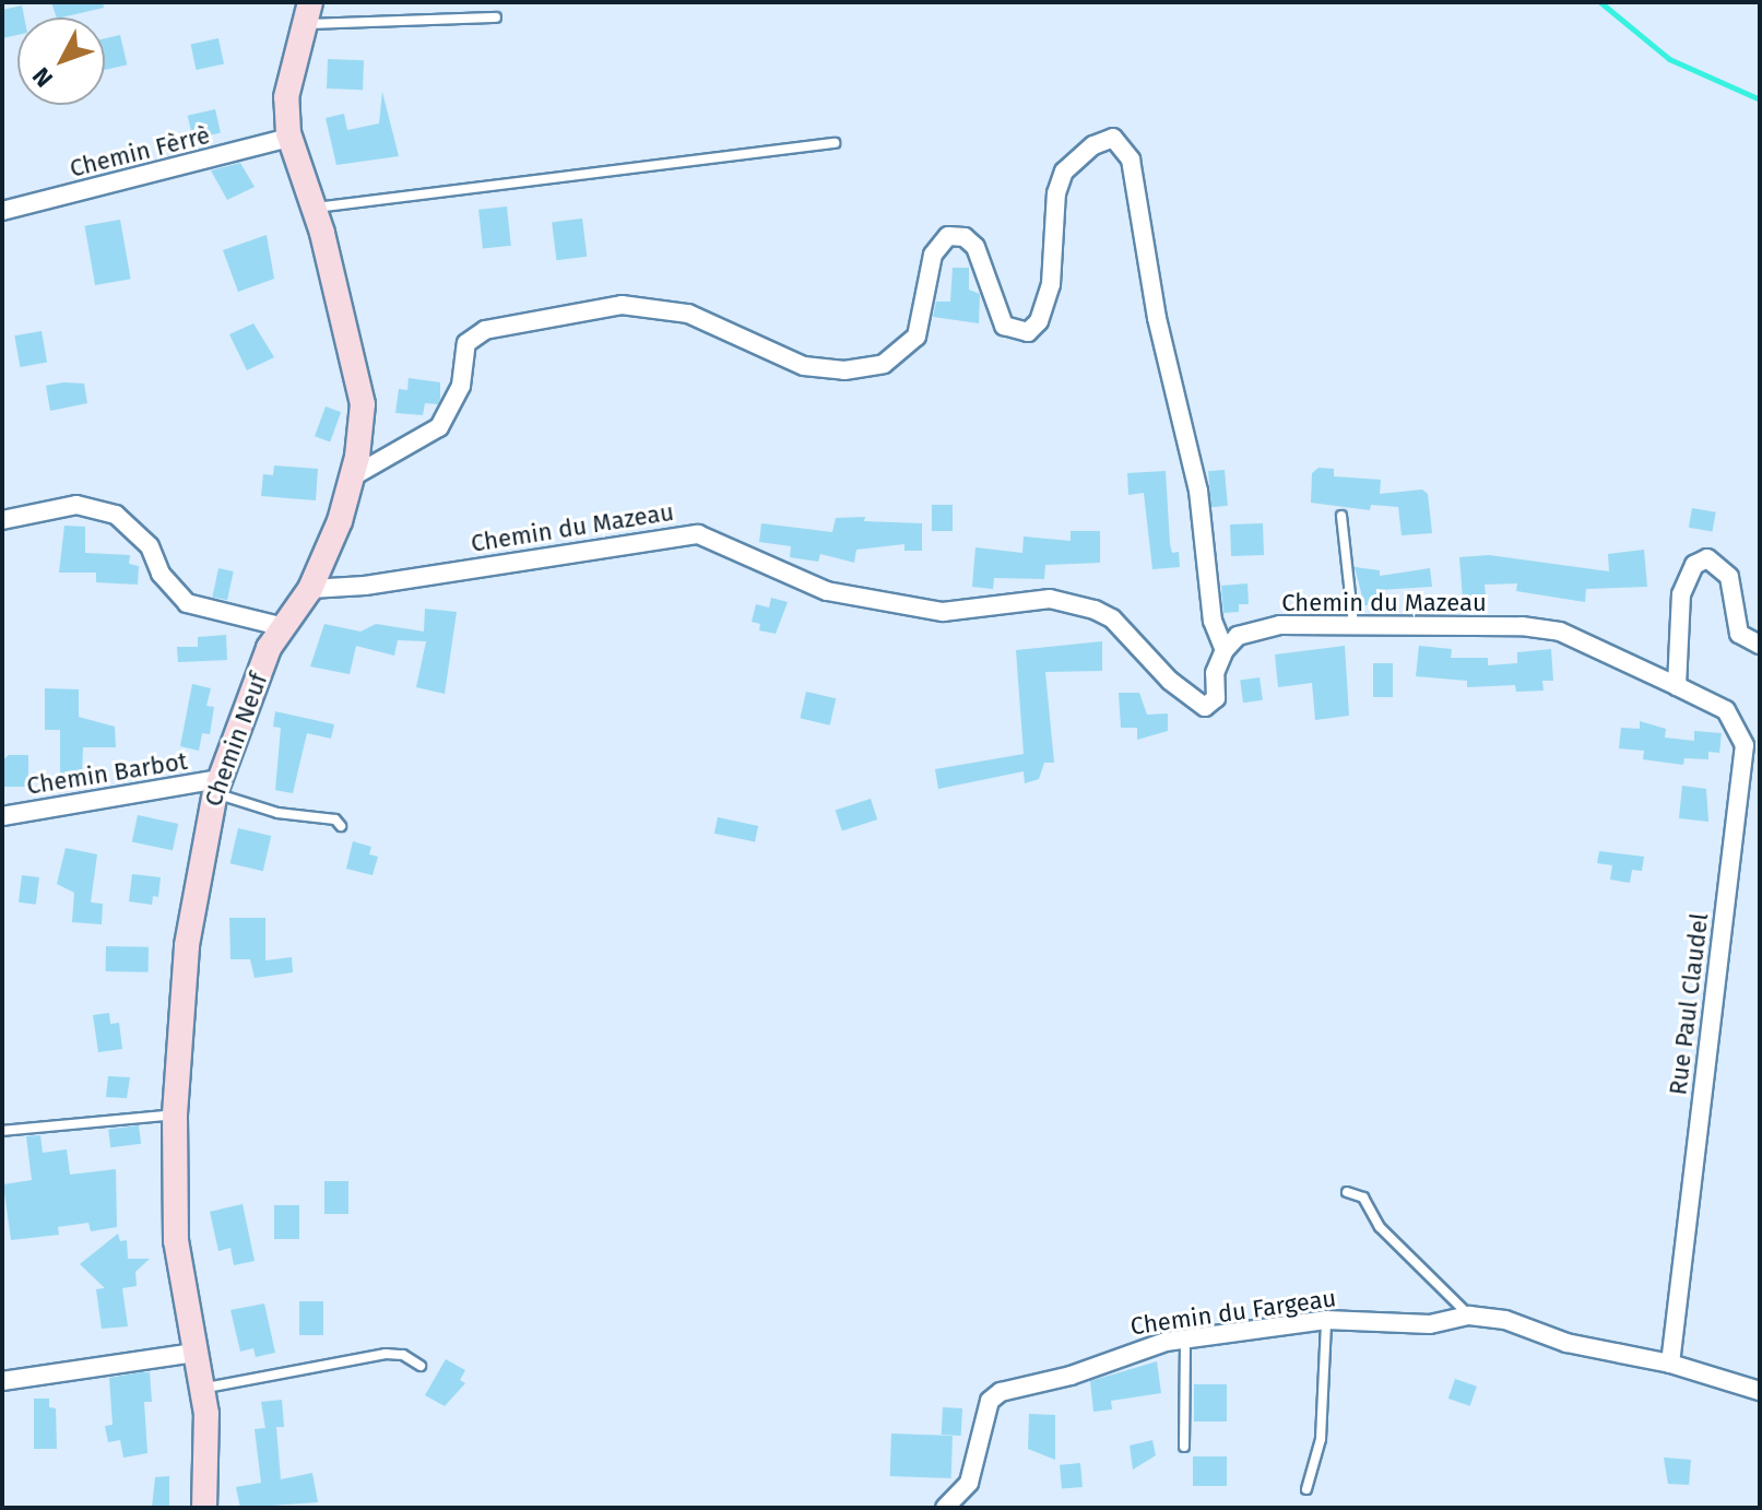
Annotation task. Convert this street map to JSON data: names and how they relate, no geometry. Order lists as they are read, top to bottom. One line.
{"streets":{"main road":["Chemin Neuf"],"street":["Chemin Fèrrè","Chemin du Mazeau","Chemin Barbot","Rue Paul Claudel","Chemin du Fargeau"]},"crossings":[["Chemin Fèrrè","Chemin Neuf"],["Chemin du Mazeau","Chemin Neuf"],["Chemin du Mazeau","Rue Paul Claudel"],["Chemin Neuf","Chemin Barbot"],["Rue Paul Claudel","Chemin du Fargeau"]],"north":"bottom left"}
